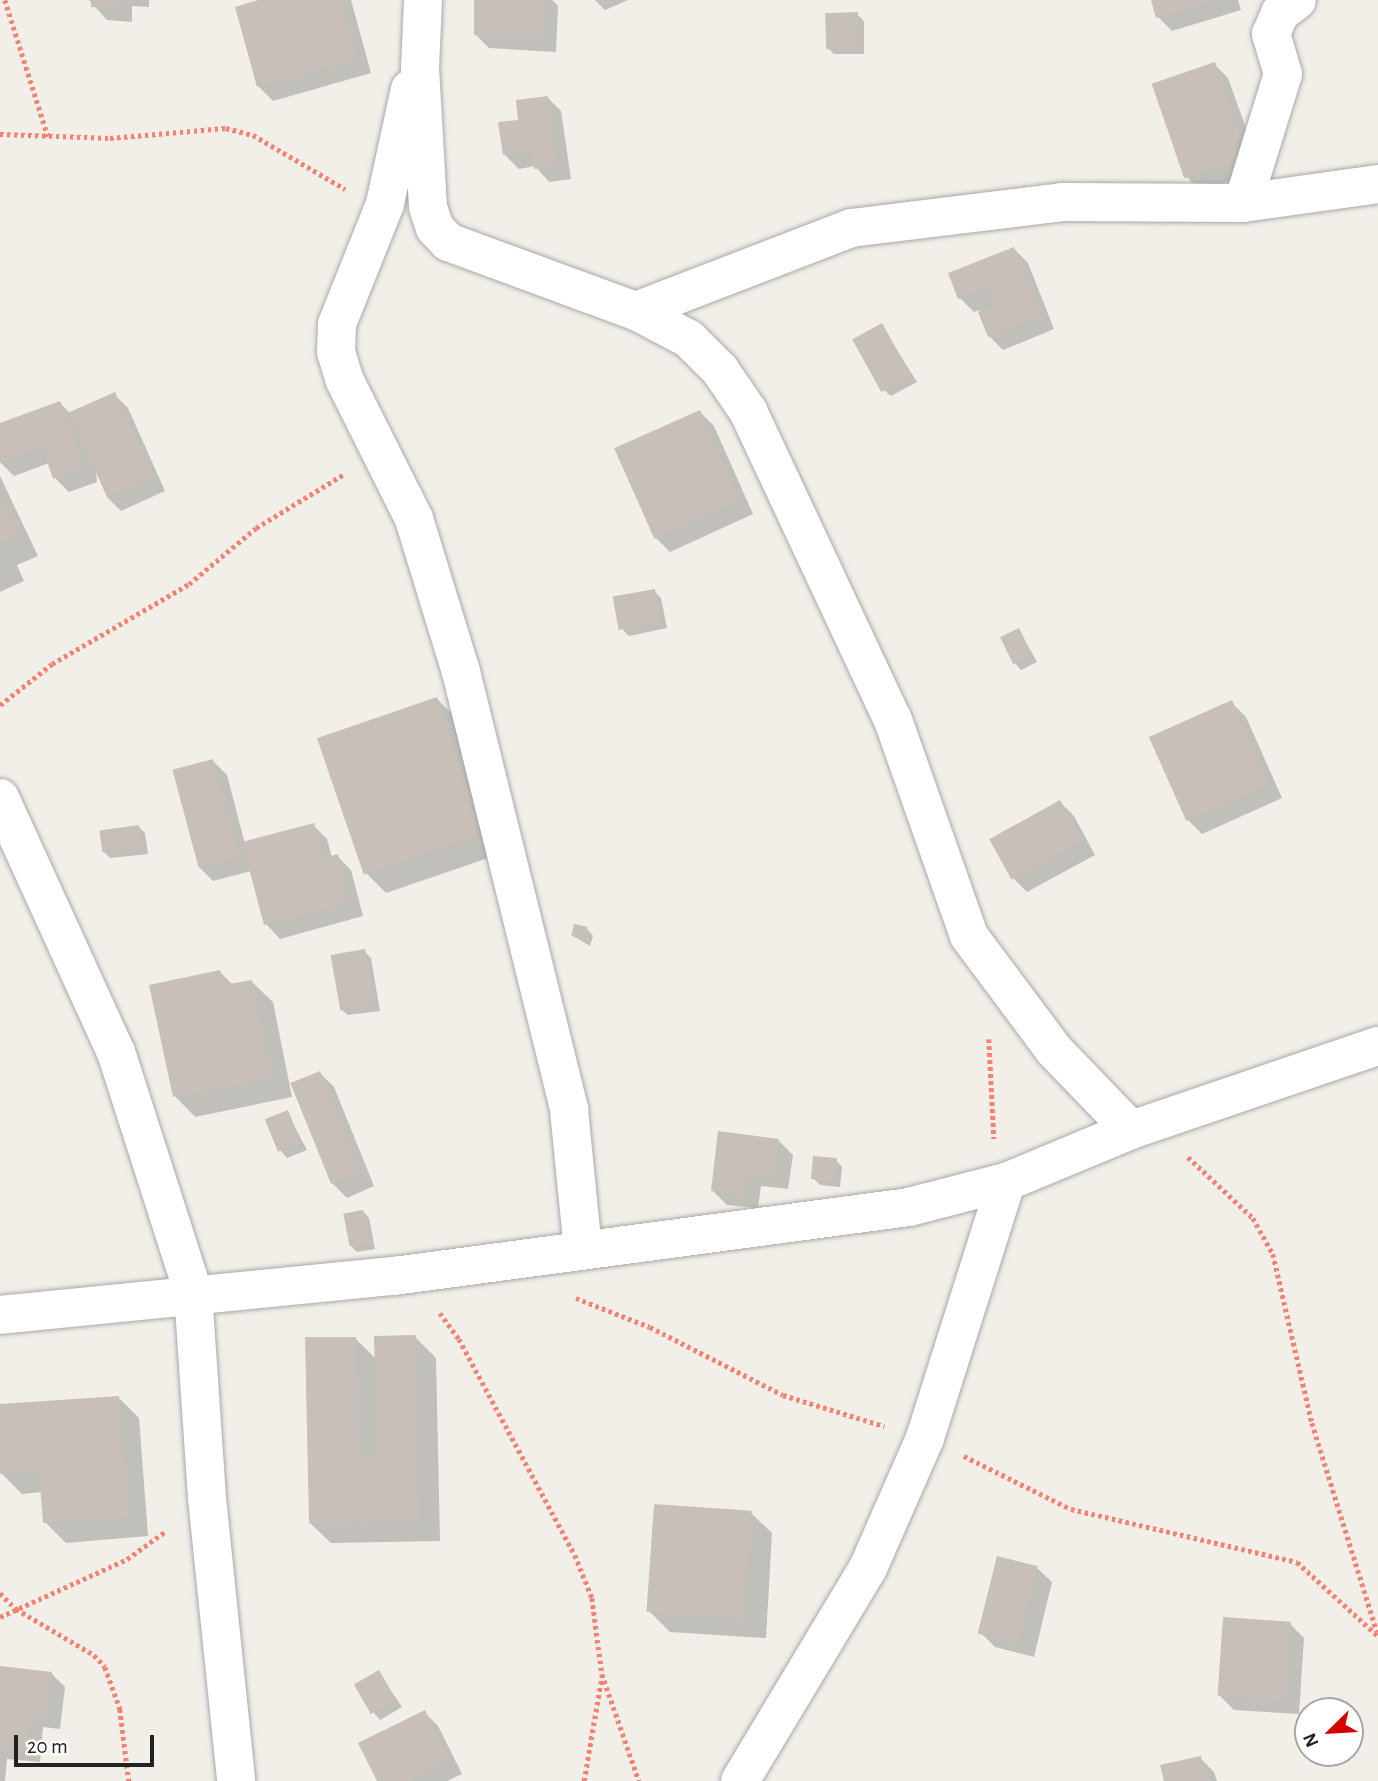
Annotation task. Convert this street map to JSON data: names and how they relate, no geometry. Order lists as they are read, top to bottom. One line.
{"scale_bar":"20 m","north":"bottom left"}
